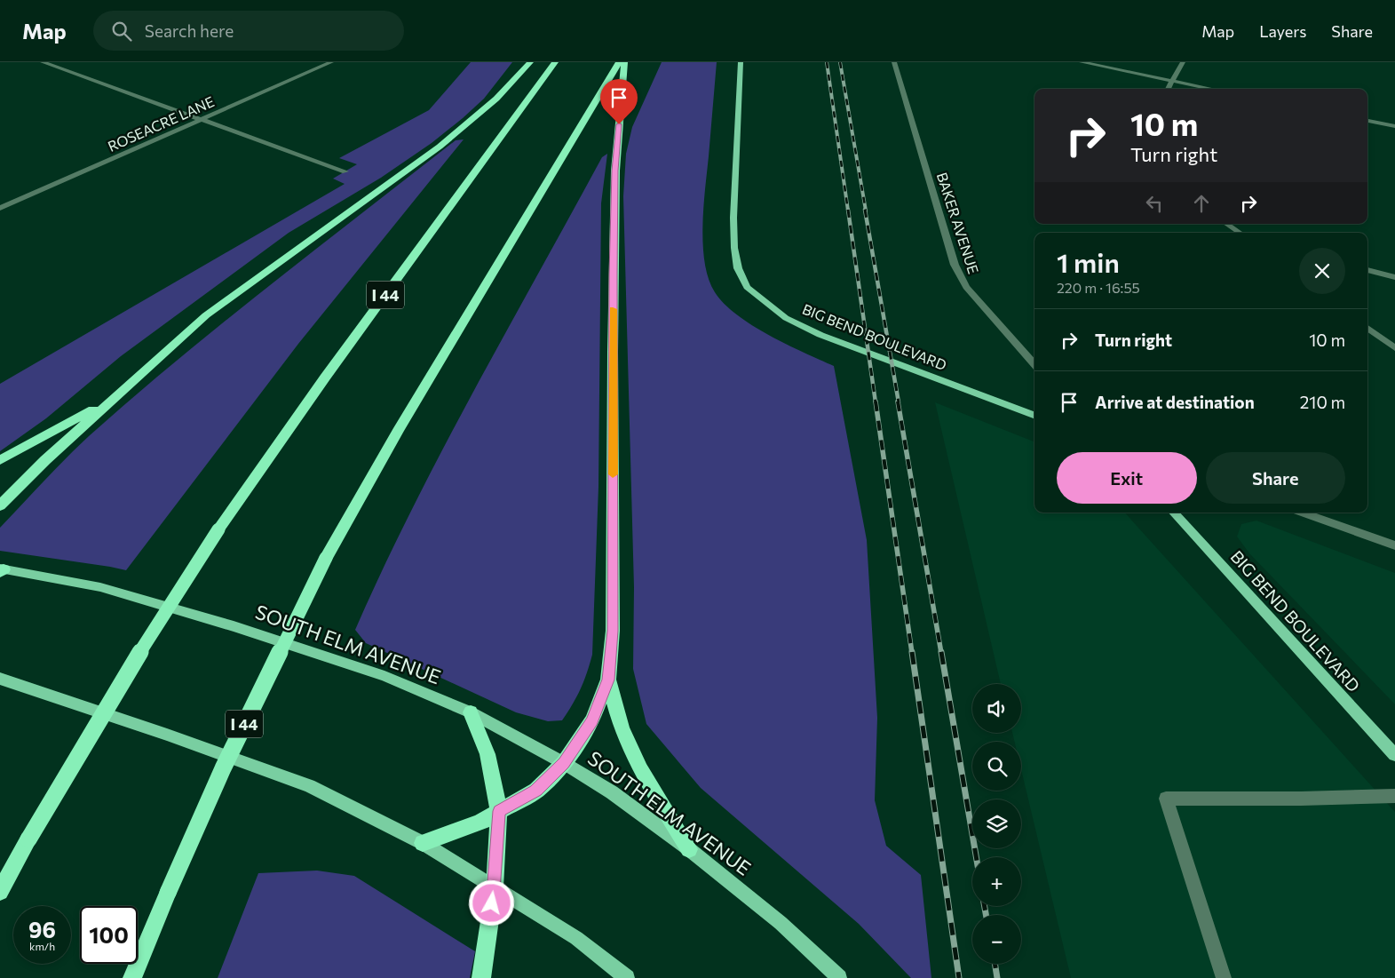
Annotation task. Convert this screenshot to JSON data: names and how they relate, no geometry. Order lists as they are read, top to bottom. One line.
{"streets":{"highway":["I 44"],"main road":["BIG BEND BOULEVARD","SOUTH ELM AVENUE"],"street":["ROSEACRE LANE","BAKER AVENUE"]},"page":{"header":"Map","search":"Search here","nav":["Map","Layers","Share"],"turn":["10 m","Turn right"],"heading":["1 min","220 m · 16:55"],"list":[{"name":"Turn right","value":"10 m"},{"name":"Arrive at destination","value":"210 m"}],"buttons":["Exit","Share"],"map_buttons":["+","−"],"speed":"96 km/h","limit":"100"}}
